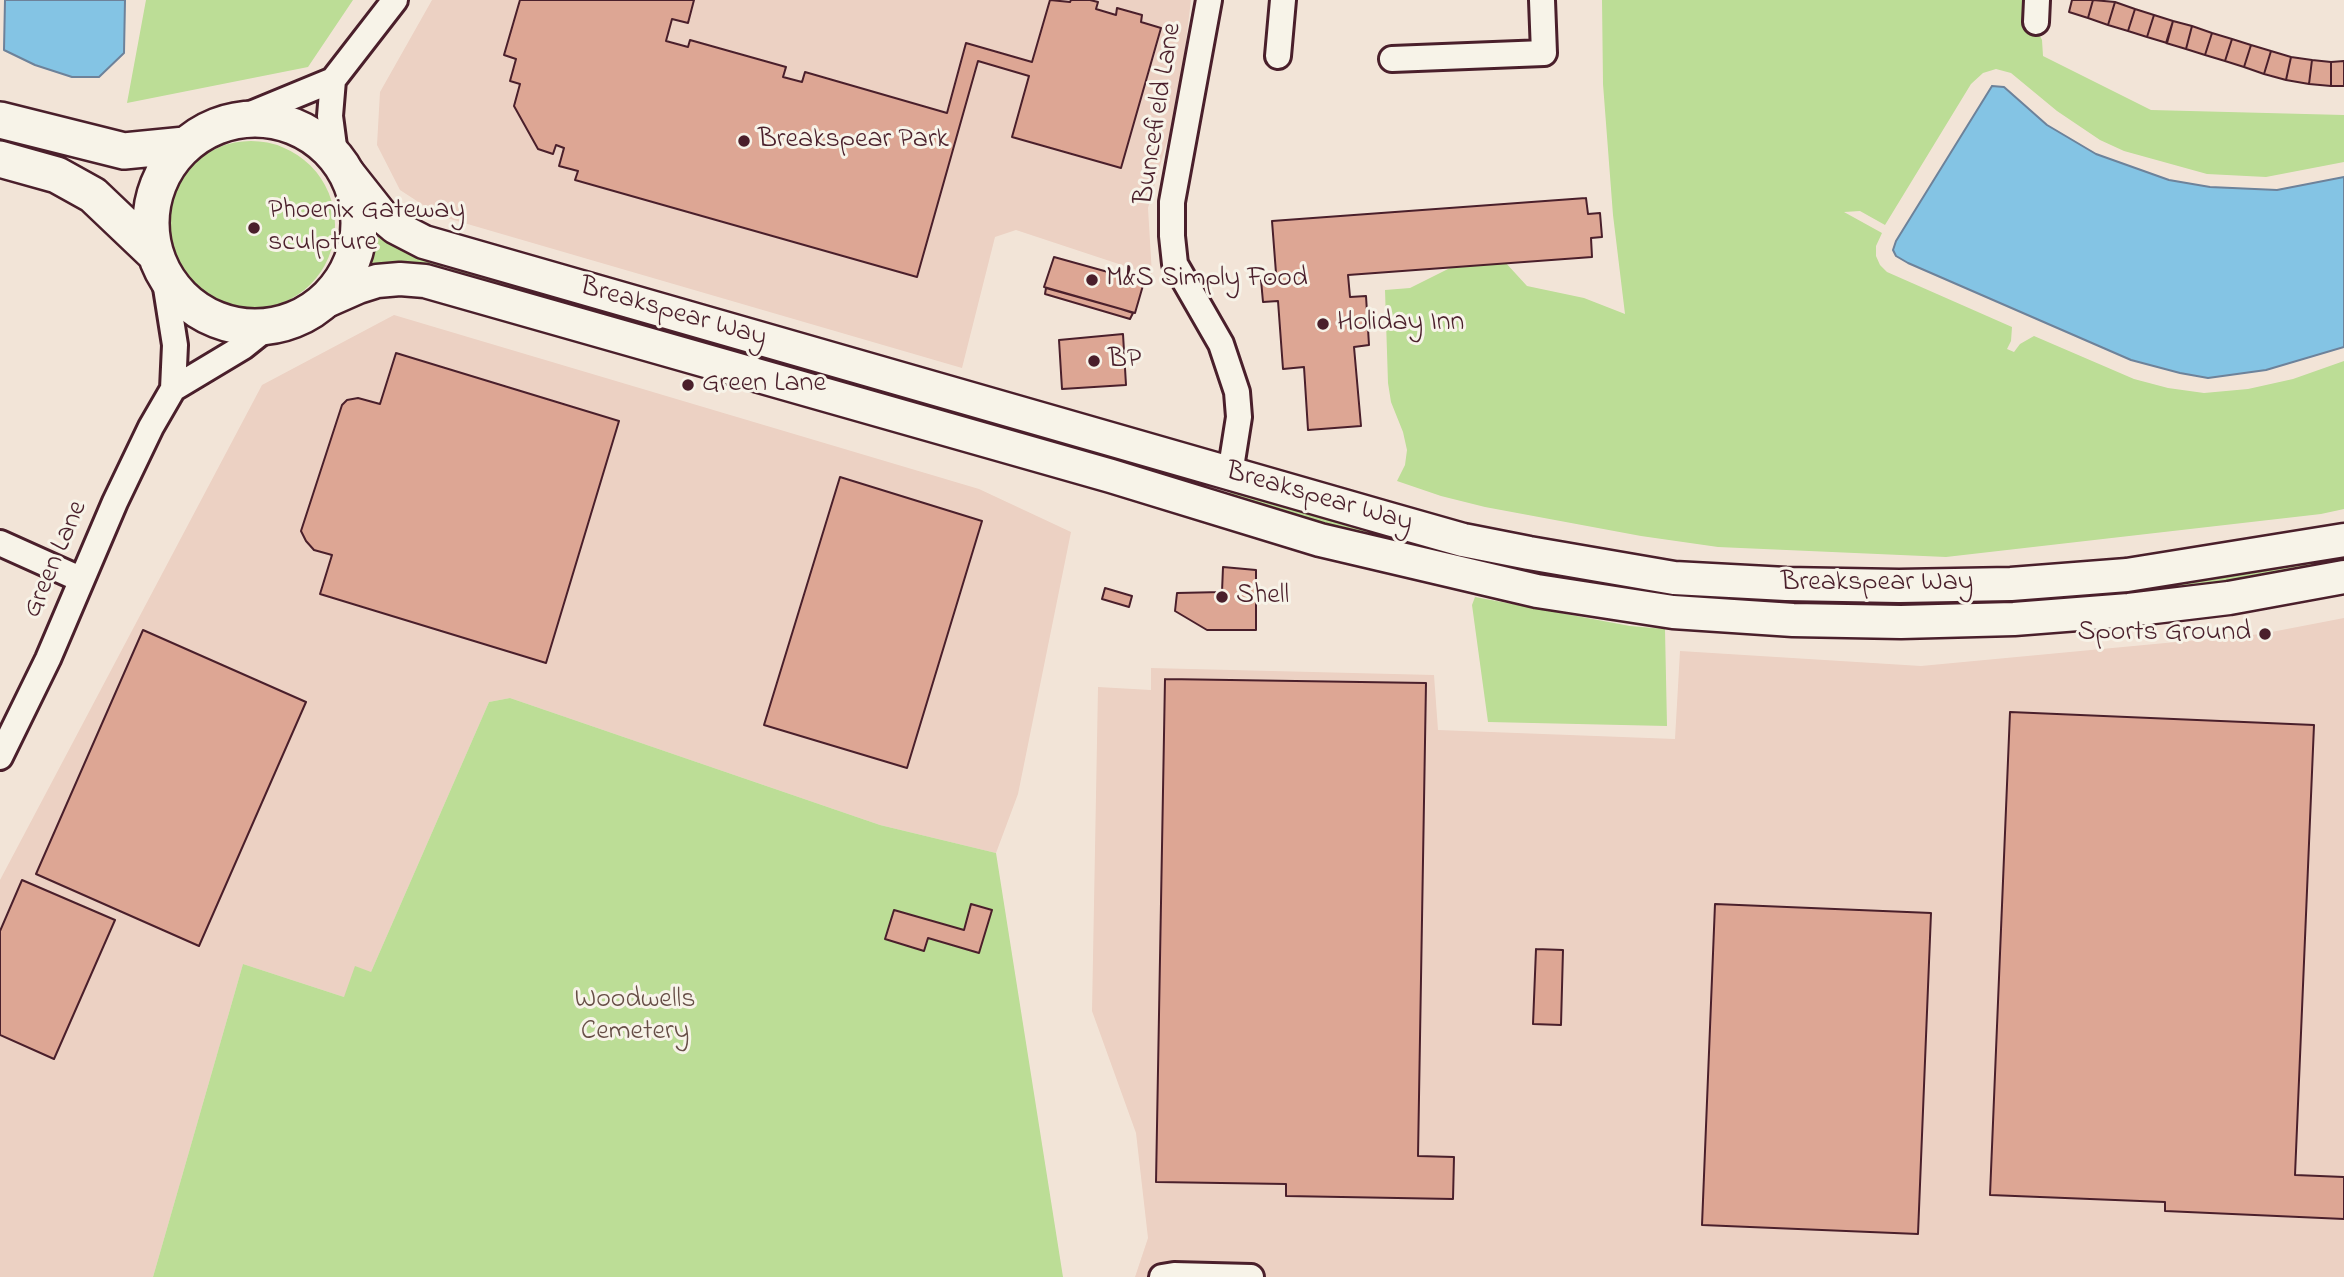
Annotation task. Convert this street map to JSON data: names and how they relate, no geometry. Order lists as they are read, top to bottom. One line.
{"streets":{"main road":["Breakspear Way"],"street":["Buncefield Lane","Green Lane"]},"crossings":[["Buncefield Lane","Breakspear Way"],["Breakspear Way","Green Lane"]],"parks":["Woodwells Cemetery"],"places":["Breakspear Park","Phoenix Gateway sculpture","M&S Simply Food","Holiday Inn","BP","Green Lane","Shell","Sports Ground"]}
